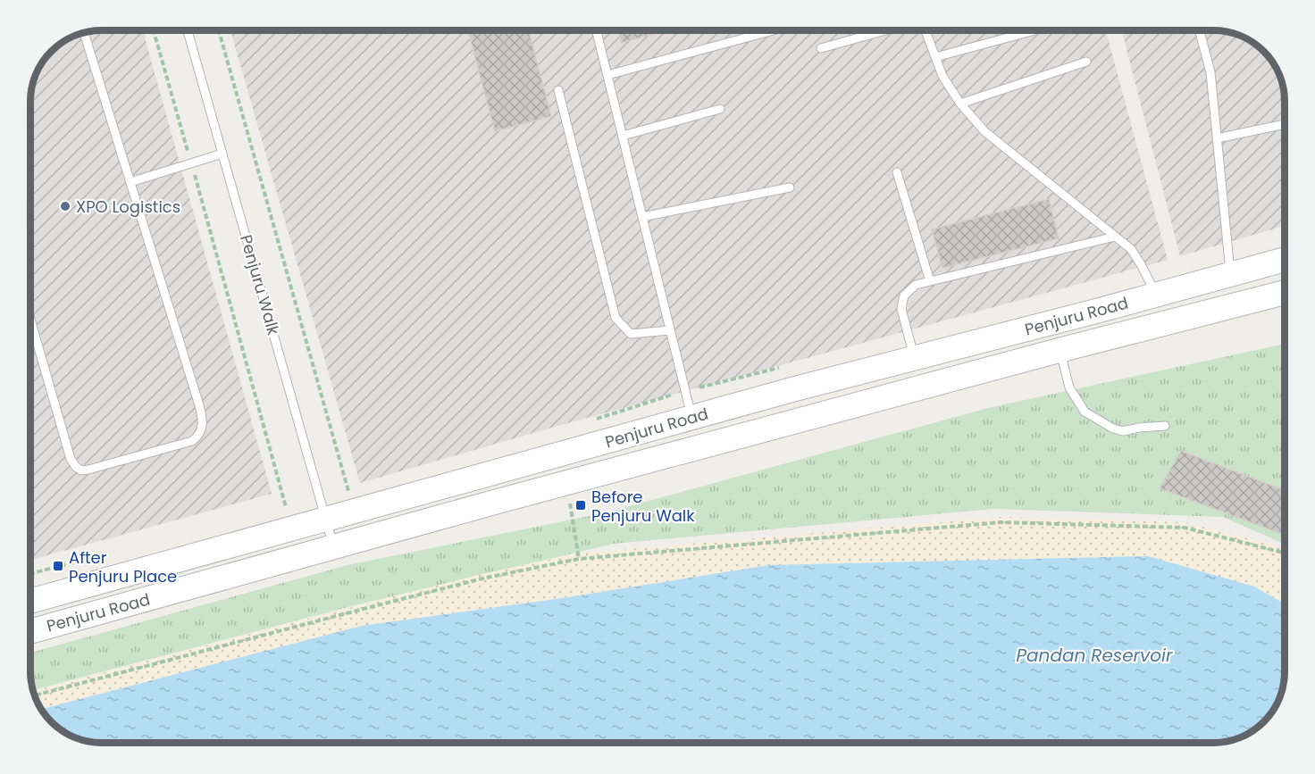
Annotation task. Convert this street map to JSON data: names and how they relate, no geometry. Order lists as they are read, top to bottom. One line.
{"streets":{"main road":["Penjuru Road"],"lane":["Penjuru Walk"]},"crossings":[["Penjuru Walk","Penjuru Road"]],"water":["Pandan Reservoir"],"places":{"other":["XPO Logistics"],"transit":["Before Penjuru Walk","After Penjuru Place"]}}
